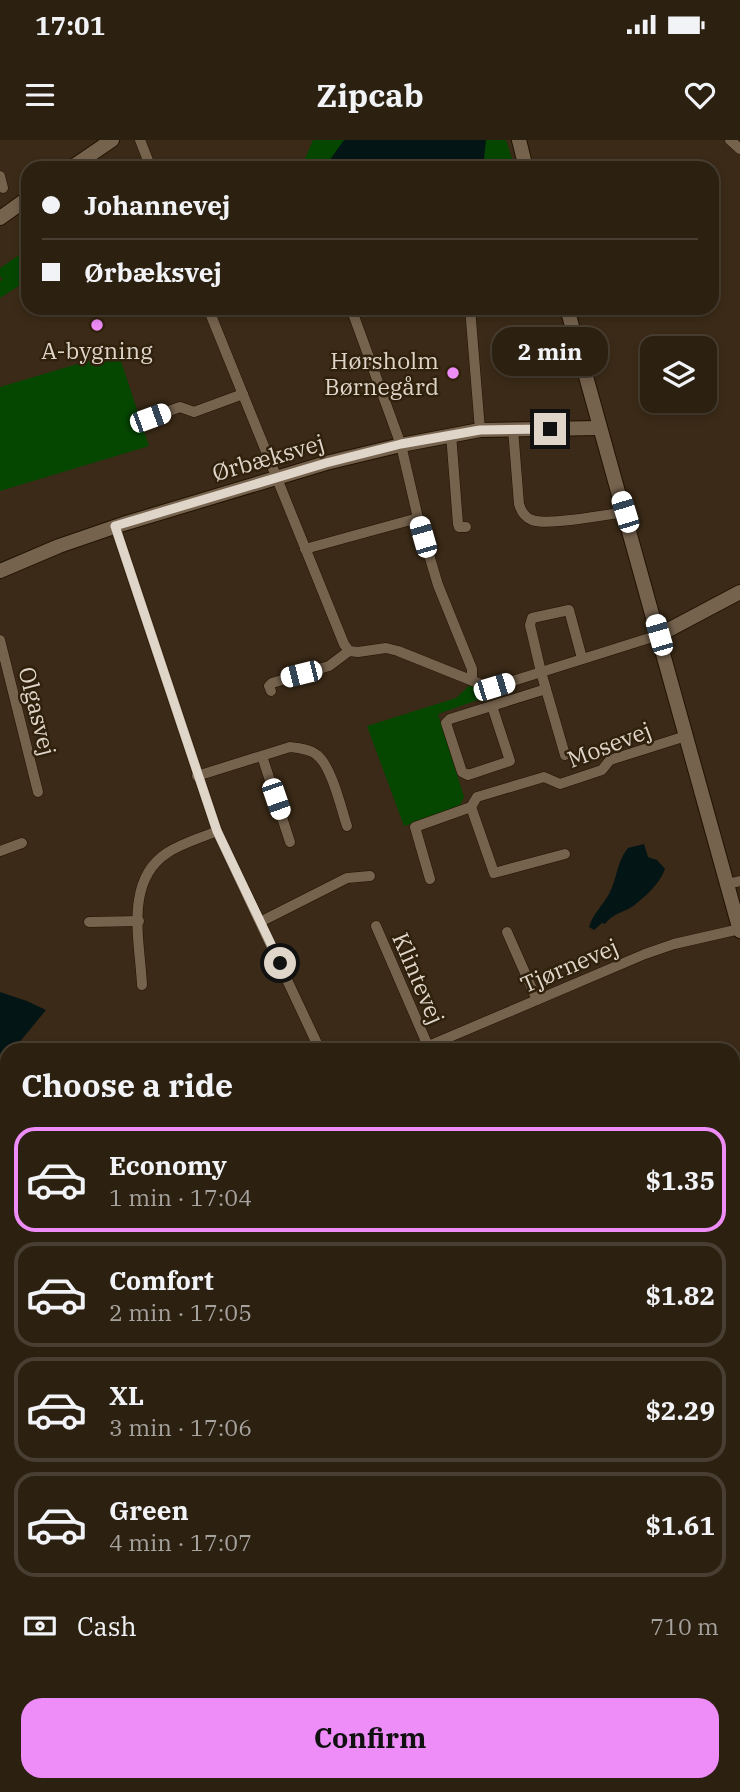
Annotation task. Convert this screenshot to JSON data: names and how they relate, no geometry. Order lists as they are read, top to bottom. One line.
{"streets":{"street":["Ørbæksvej","Olgasvej","Mosevej","Tjørnevej","Klintevej"]},"places":["A-bygning","Hørsholm Børnegård"],"page":{"status":"17:01","header":"Zipcab","banner":["Johannevej","Ørbæksvej"],"bubble":"2 min","heading":"Choose a ride","list":[{"name":"Economy","note":"1 min · 17:04","value":"$1.35"},{"name":"Comfort","note":"2 min · 17:05","value":"$1.82"},{"name":"XL","note":"3 min · 17:06","value":"$2.29"},{"name":"Green","note":"4 min · 17:07","value":"$1.61"}],"pay":["Cash","710 m"],"buttons":"Confirm"}}
